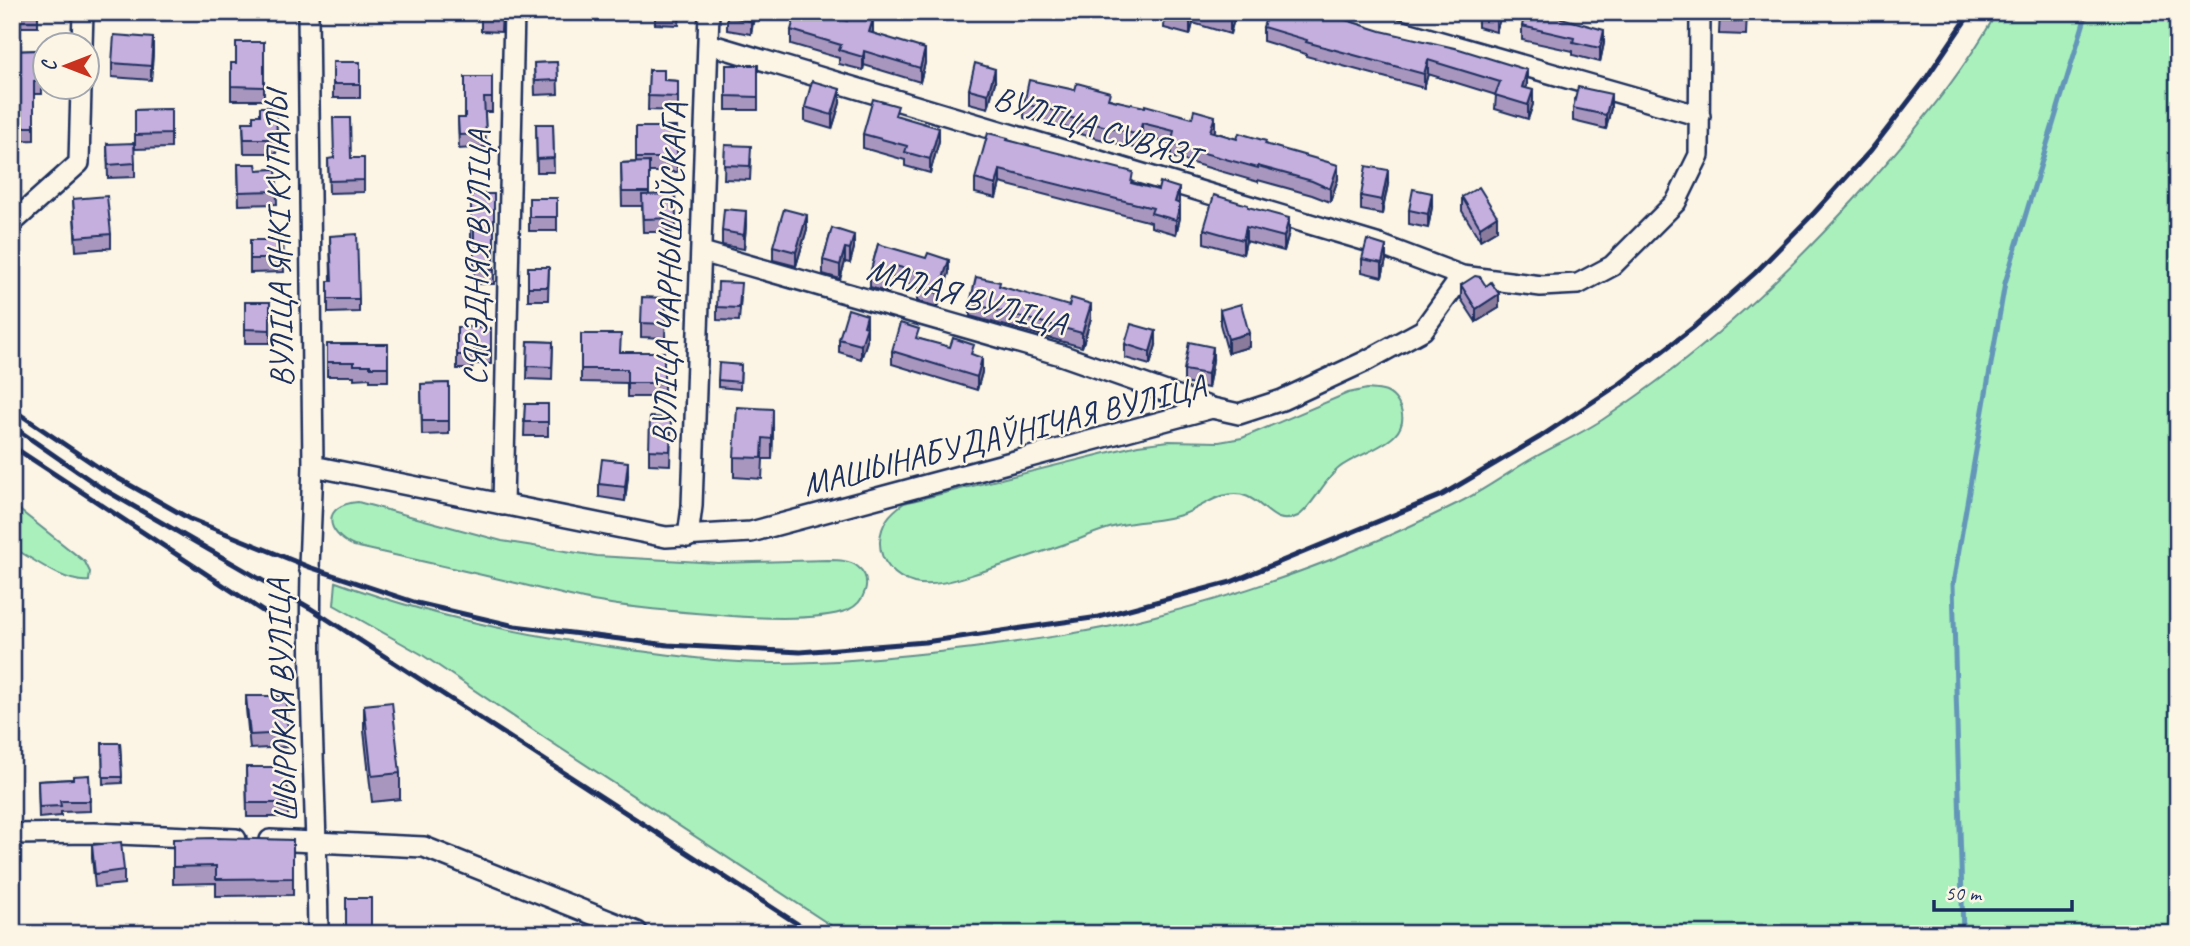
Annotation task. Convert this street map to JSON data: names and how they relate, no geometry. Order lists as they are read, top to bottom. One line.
{"streets":{"street":["ВУЛІЦА СУВЯЗІ","ВУЛІЦА ЯНКІ КУПАЛЫ","СЯРЭДНЯЯ ВУЛІЦА","ВУЛІЦА ЧАРНЫШЭЎСКАГА","МАЛАЯ ВУЛІЦА","МАШЫНАБУДАЎНІЧАЯ ВУЛІЦА","ШЫРОКАЯ ВУЛІЦА"]},"crossings":[["ВУЛІЦА СУВЯЗІ","ВУЛІЦА ЧАРНЫШЭЎСКАГА"],["ВУЛІЦА СУВЯЗІ","МАШЫНАБУДАЎНІЧАЯ ВУЛІЦА"],["ВУЛІЦА ЯНКІ КУПАЛЫ","МАШЫНАБУДАЎНІЧАЯ ВУЛІЦА"],["ВУЛІЦА ЯНКІ КУПАЛЫ","ШЫРОКАЯ ВУЛІЦА"],["СЯРЭДНЯЯ ВУЛІЦА","МАШЫНАБУДАЎНІЧАЯ ВУЛІЦА"],["ВУЛІЦА ЧАРНЫШЭЎСКАГА","МАЛАЯ ВУЛІЦА"],["ВУЛІЦА ЧАРНЫШЭЎСКАГА","МАШЫНАБУДАЎНІЧАЯ ВУЛІЦА"],["МАЛАЯ ВУЛІЦА","МАШЫНАБУДАЎНІЧАЯ ВУЛІЦА"],["МАШЫНАБУДАЎНІЧАЯ ВУЛІЦА","ШЫРОКАЯ ВУЛІЦА"]],"scale_bar":"50 m","north":"left"}
